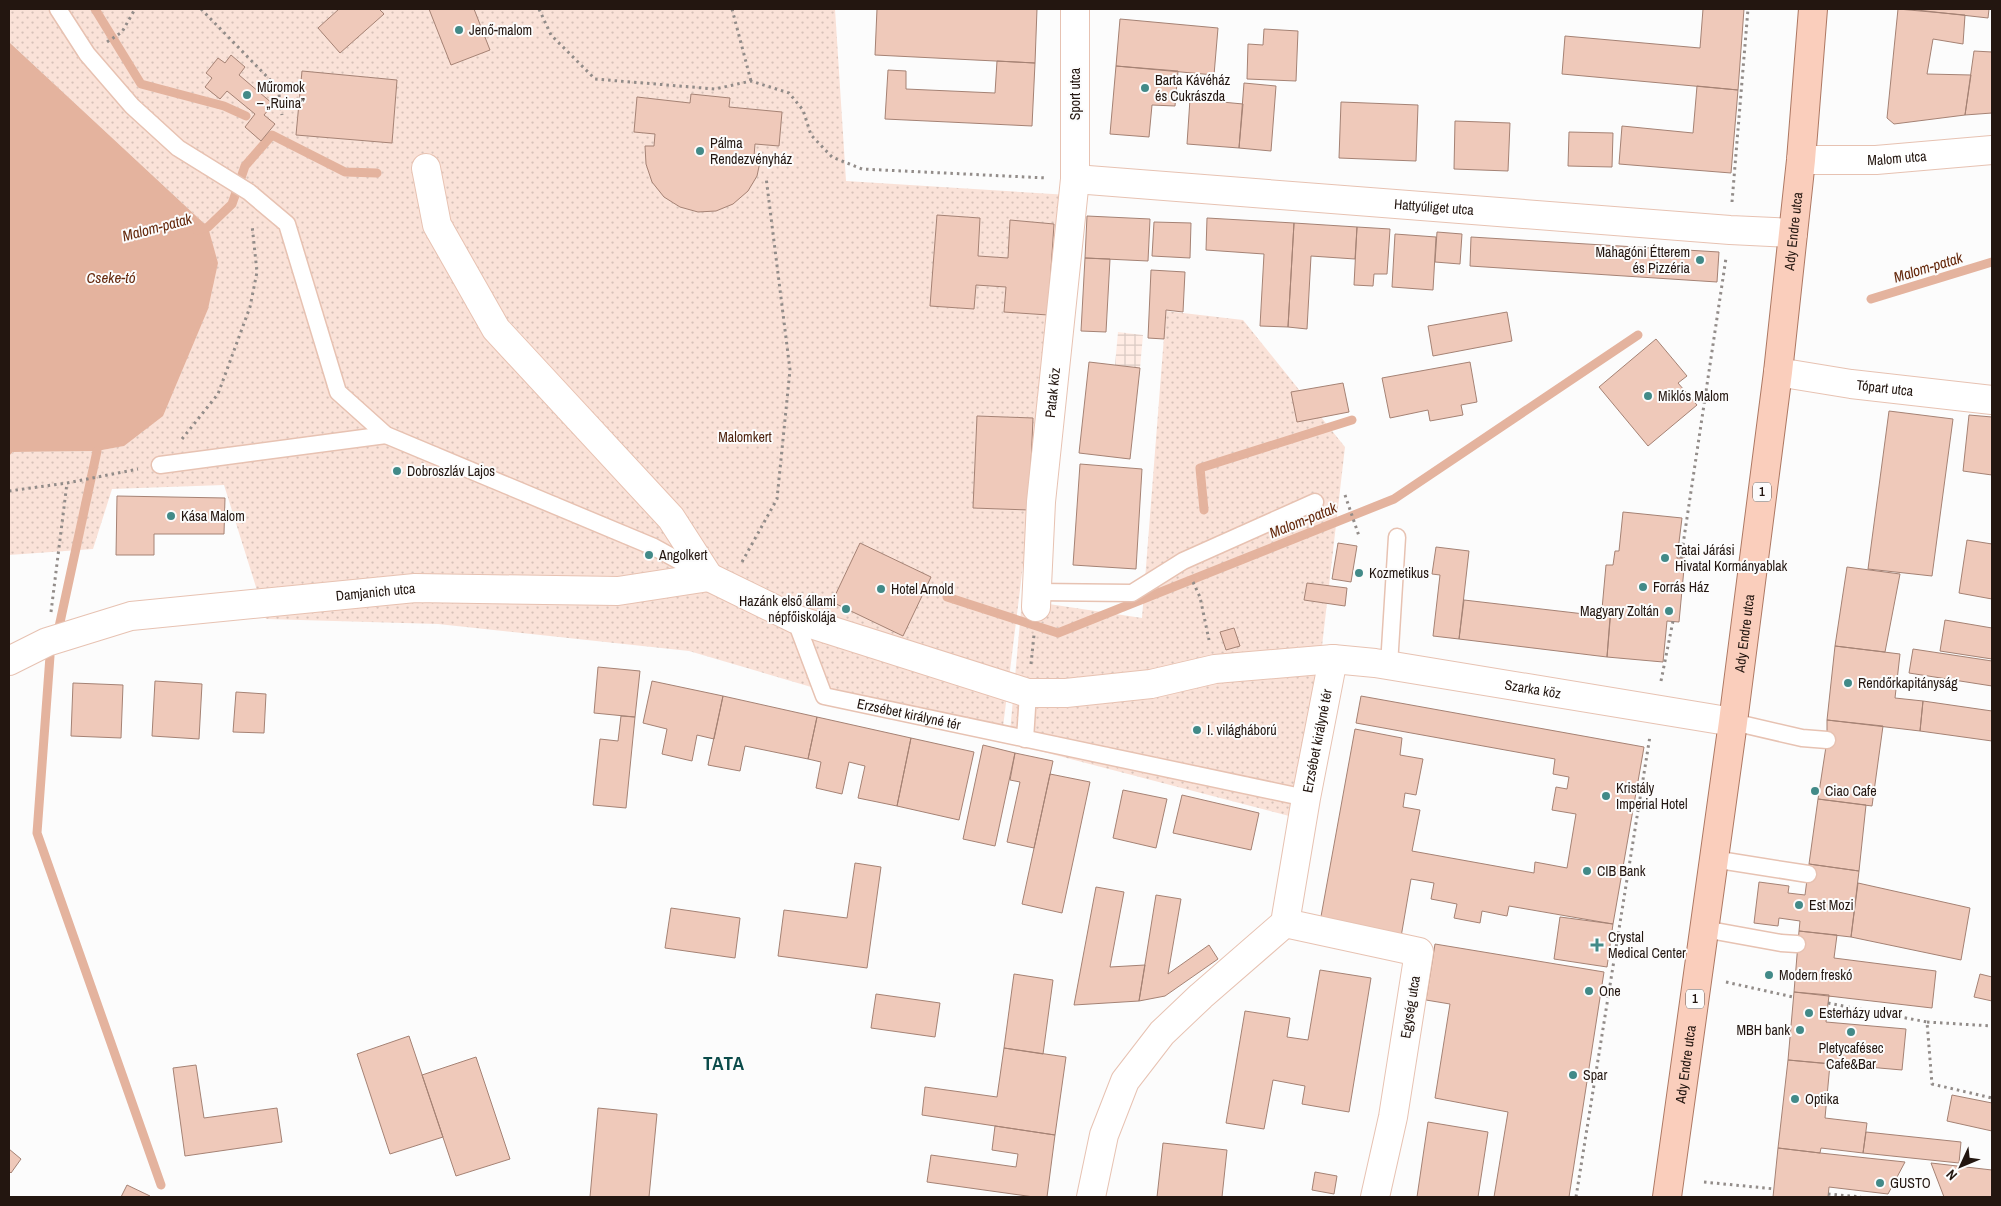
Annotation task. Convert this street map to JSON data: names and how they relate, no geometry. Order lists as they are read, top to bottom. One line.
{"streets":{"main road":["Ady Endre utca","1"],"street":["Sport utca","Malom utca","Hattyúliget utca","Tópart utca","Patak köz","Damjanich utca","Szarka köz","Erzsébet királyné tér","Egység utca"]},"crossings":[["Sport utca","Hattyúliget utca"],["Sport utca","Patak köz"],["Malom utca","Ady Endre utca"],["Hattyúliget utca","Ady Endre utca"],["Hattyúliget utca","Patak köz"],["Ady Endre utca","Tópart utca"],["Ady Endre utca","Szarka köz"],["Szarka köz","Erzsébet királyné tér"]],"districts":["TATA"],"water":["Malom-patak","Cseke-tó"],"parks":["Malomkert"],"places":{"other":["Jenő-malom","Barta Kávéház és Cukrászda","Műromok – „Ruina”","Pálma Rendezvényház","Mahagóni Étterem és Pizzéria","Miklós Malom","Dobroszláv Lajos","Kása Malom","Angolkert","Tatai Járási Hivatal Kormányablak","Kozmetikus","Forrás Ház","Hotel Arnold","Hazánk első állami népfőiskolája","Magyary Zoltán","Rendőrkapitányság","I. világháború","Ciao Cafe","Kristály Imperial Hotel","CIB Bank","Est Mozi","Modern freskó","One","Esterházy udvar","MBH bank","Pletycafésec Cafe&Bar","Spar","Optika","GUSTO"],"health":["Crystal Medical Center"]},"north":"bottom left"}
